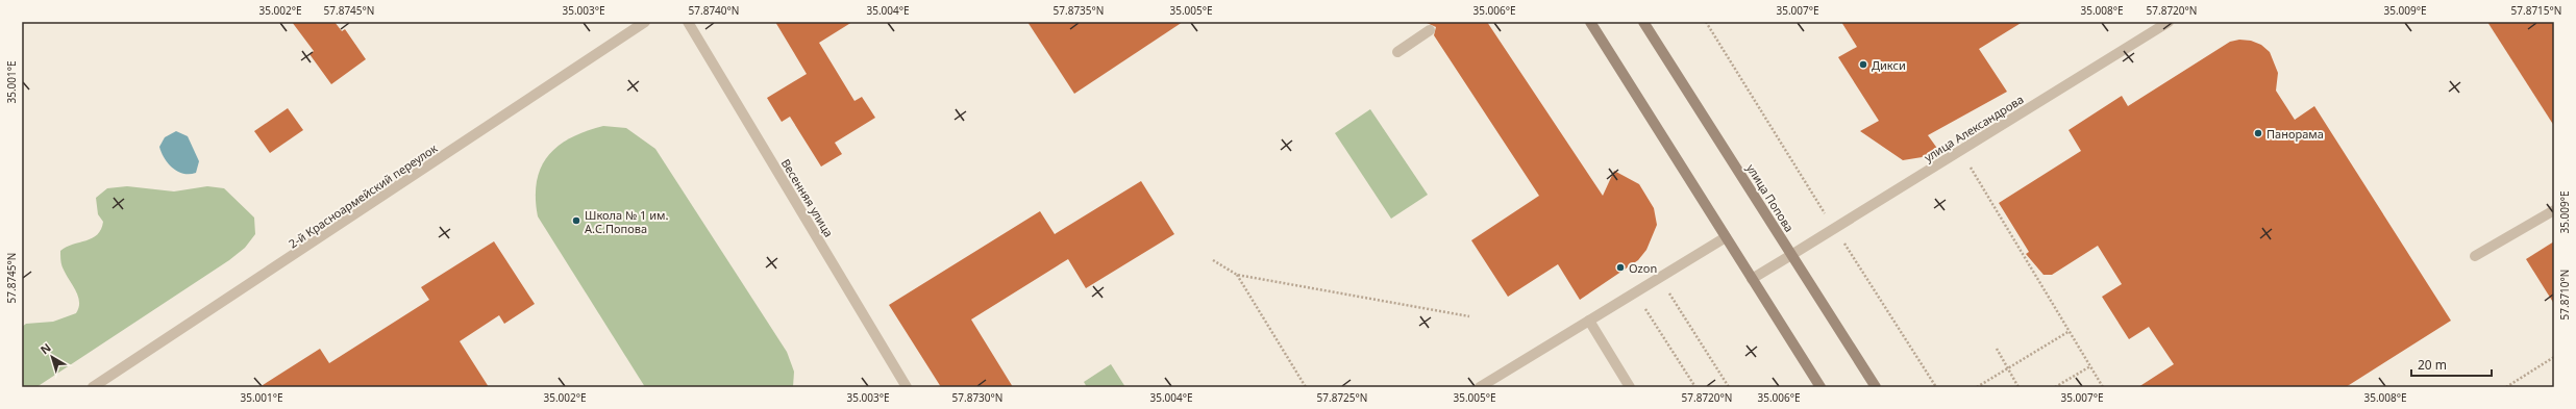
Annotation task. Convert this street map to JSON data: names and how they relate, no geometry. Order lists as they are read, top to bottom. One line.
{"streets":{"main road":["улица Попова"],"street":["улица Александрова","2-й Красноармейский переулок","Весенняя улица"]},"crossings":[["улица Александрова","улица Попова"]],"places":["Дикси","Панорама","Школа № 1 им. А.С.Попова","Ozon"],"scale_bar":"20 m","north":"top left","coordinates":["35.002°E","57.8745°N","35.003°E","57.8740°N","35.004°E","57.8735°N","35.005°E","35.006°E","35.007°E","35.008°E","57.8720°N","35.009°E","57.8715°N","35.001°E","57.8710°N","57.8730°N","57.8725°N"]}
